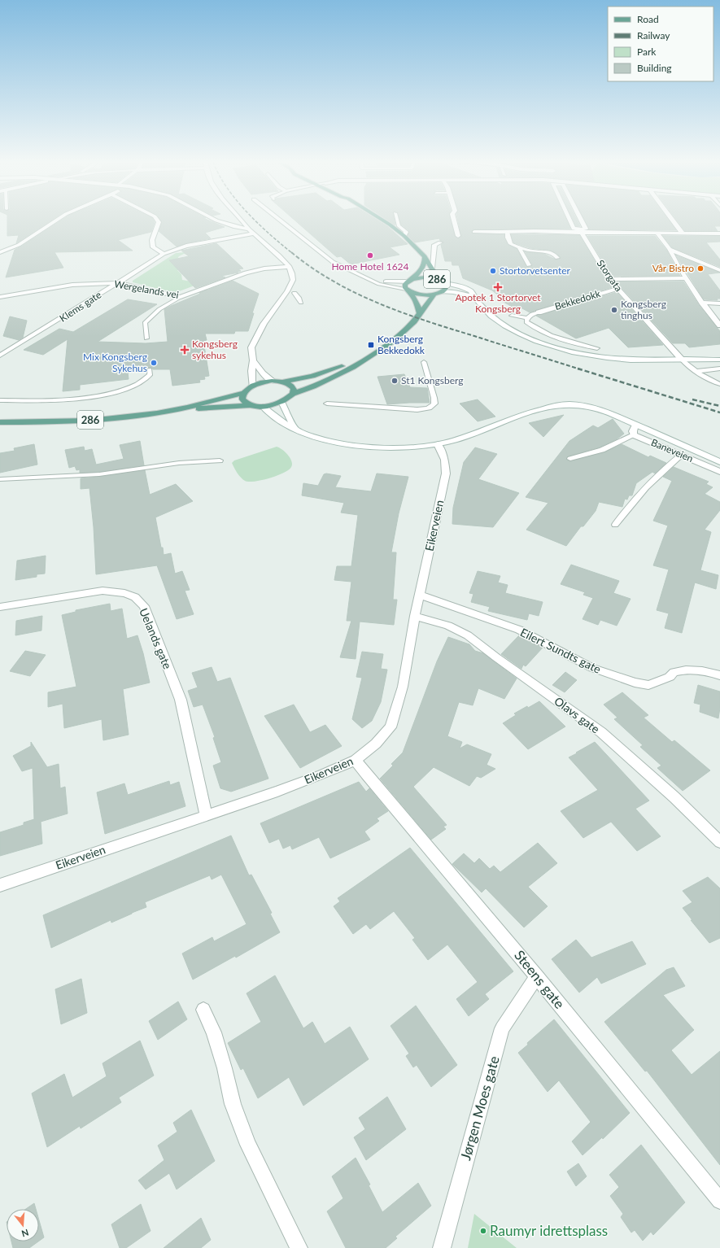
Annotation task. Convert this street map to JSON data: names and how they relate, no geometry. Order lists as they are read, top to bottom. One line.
{"streets":{"main road":["286"],"street":["Storgata","Wergelands vei","Bekkedokk","Klems gate","Baneveien","Eikerveien","Uelands gate","Eilert Sundts gate","Olavs gate","Steens gate","Jørgen Moes gate"]},"crossings":[["Storgata","Bekkedokk"],["Wergelands vei","Klems gate"],["Baneveien","Eikerveien"],["Eikerveien","Uelands gate"],["Eikerveien","Eilert Sundts gate"],["Eikerveien","Olavs gate"],["Eikerveien","Steens gate"],["Steens gate","Jørgen Moes gate"]],"places":{"other":["Home Hotel 1624","Vår Bistro","Stortorvetsenter","Kongsberg tinghus","Mix Kongsberg Sykehus","St1 Kongsberg","Raumyr idrettsplass"],"health":["Apotek 1 Stortorvet Kongsberg","Kongsberg sykehus"],"transit":["Kongsberg Bekkedokk"]},"legend":["Road","Railway","Park","Building"],"north":"bottom"}
